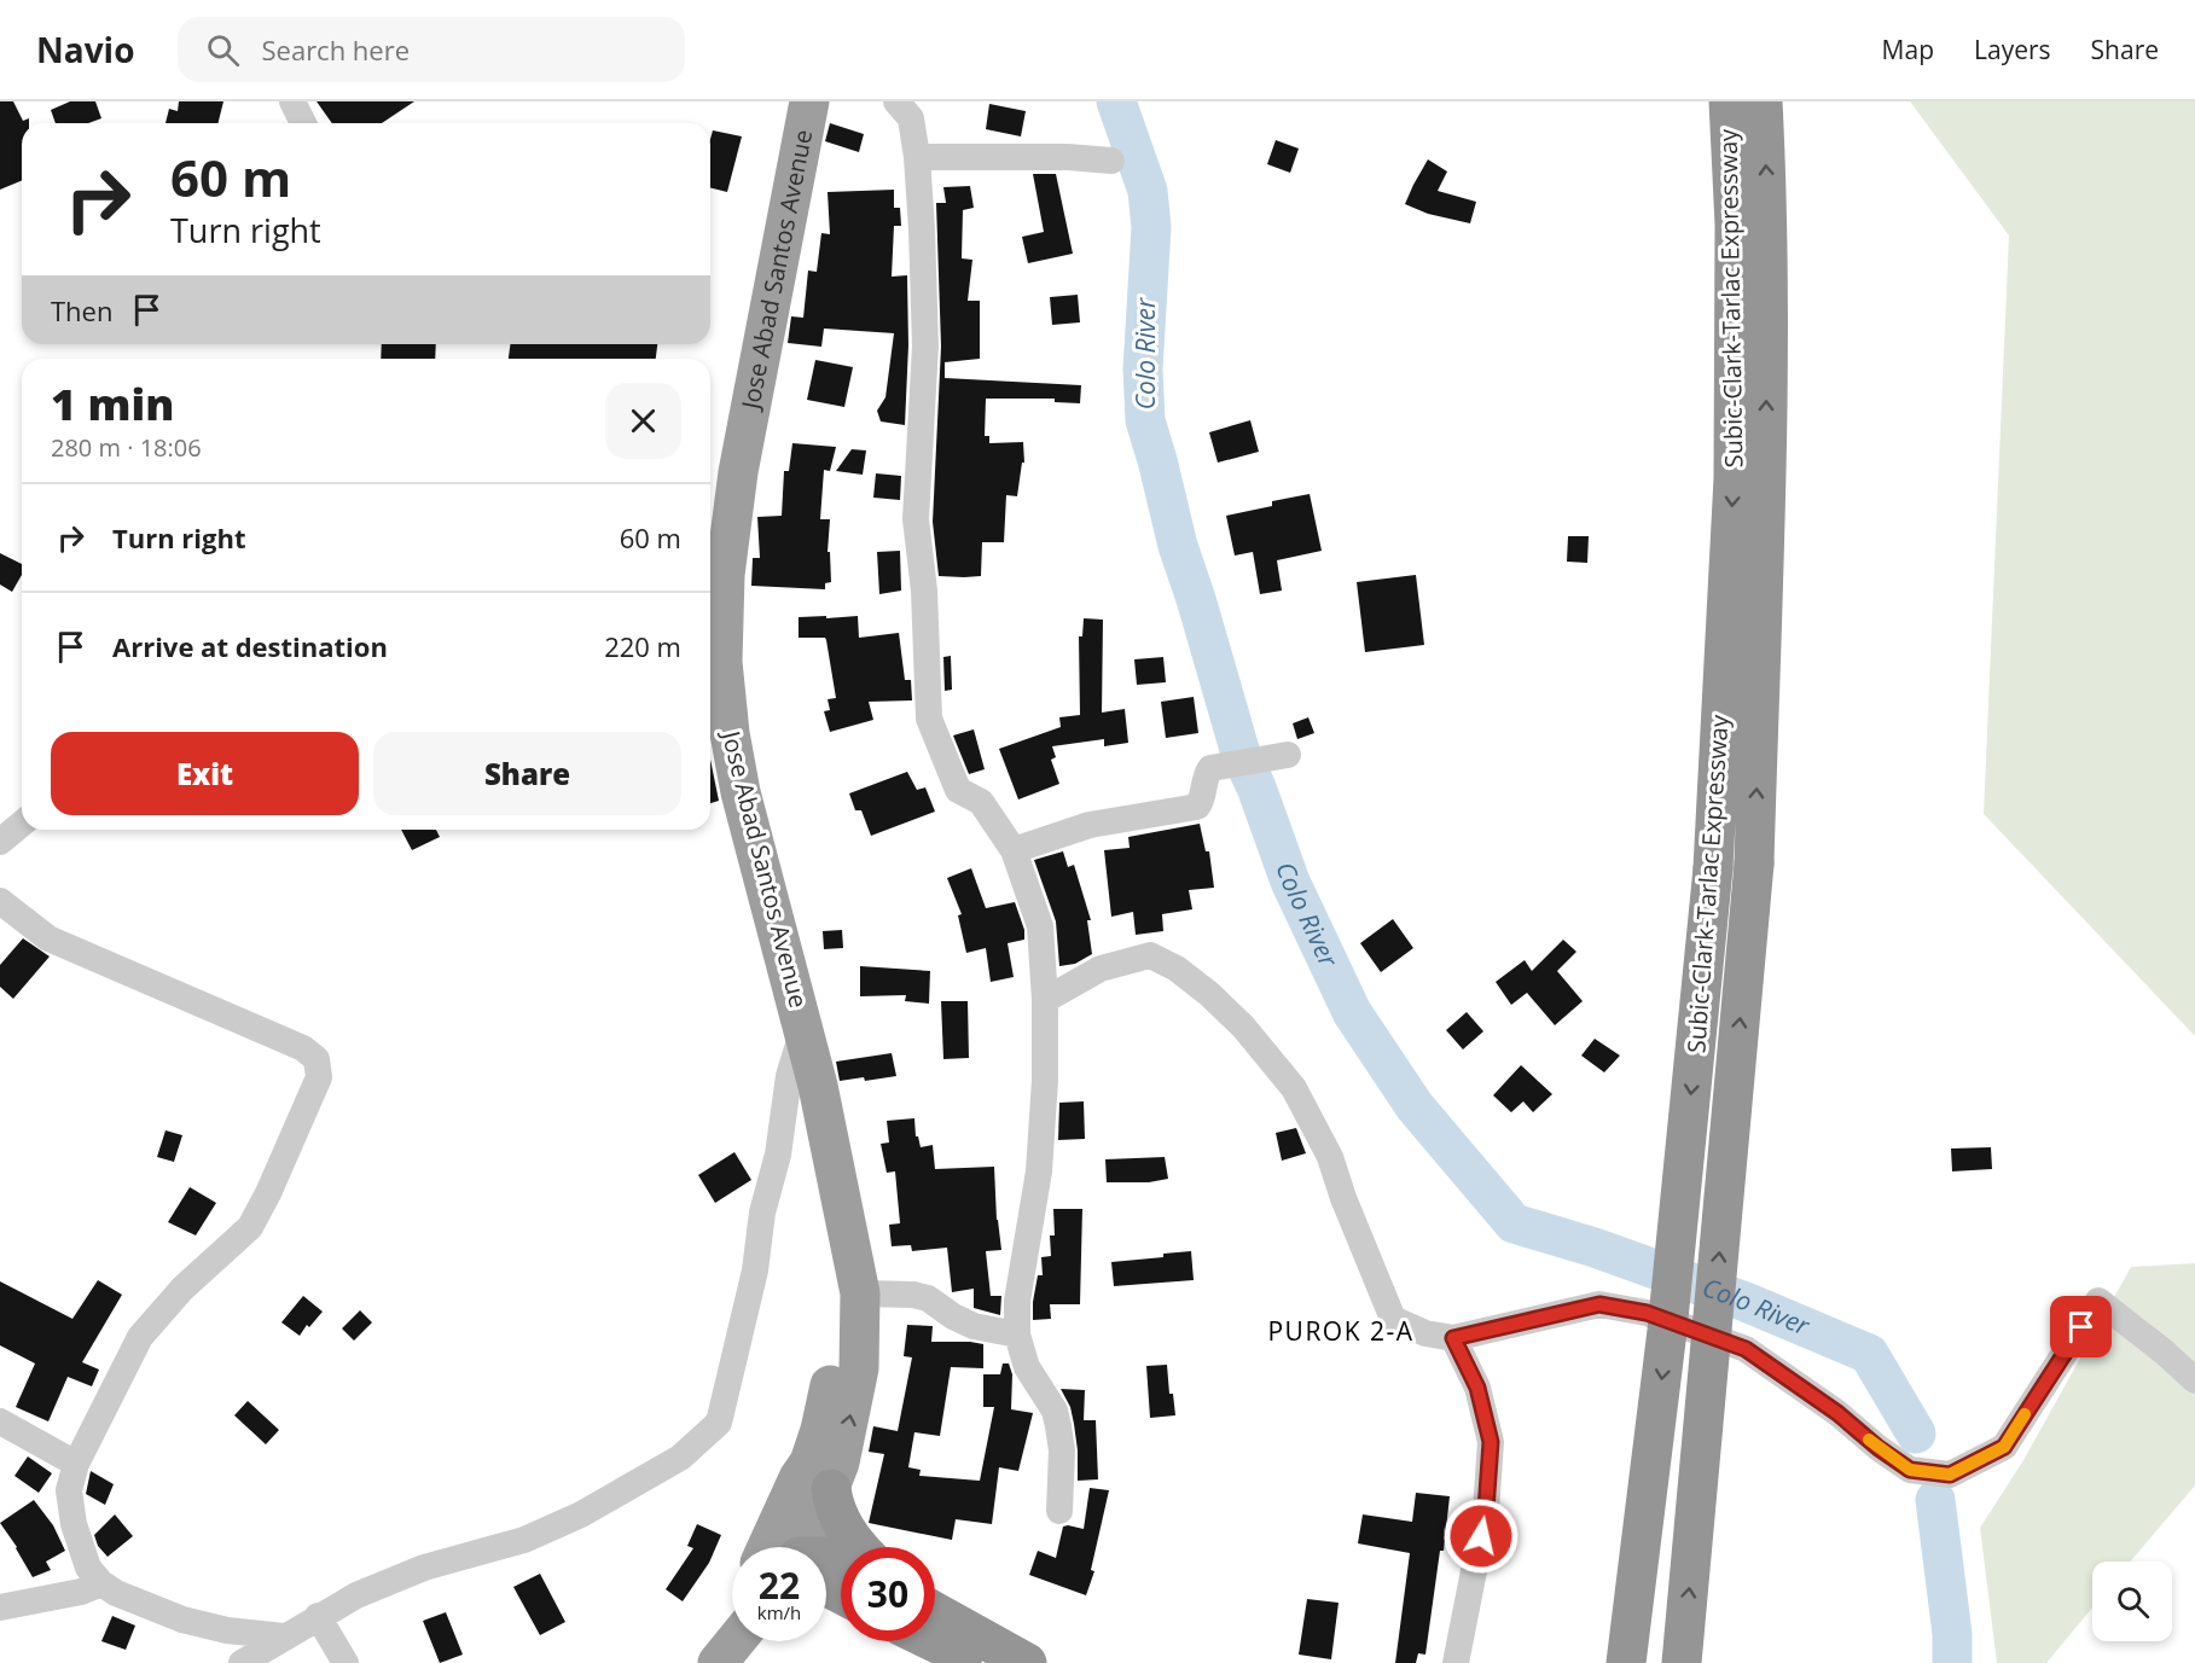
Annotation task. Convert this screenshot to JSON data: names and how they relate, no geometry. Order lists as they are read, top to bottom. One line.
{"streets":{"highway":["Jose Abad Santos Avenue","Subic-Clark-Tarlac Expressway"]},"districts":["PUROK 2-A"],"water":["Colo River"],"page":{"header":"Navio","search":"Search here","nav":["Map","Layers","Share"],"turn":["60 m","Turn right"],"then":"Then","heading":["1 min","280 m · 18:06"],"list":[{"name":"Turn right","value":"60 m"},{"name":"Arrive at destination","value":"220 m"}],"buttons":["Exit","Share"],"speed":"22 km/h","limit":"30"}}
